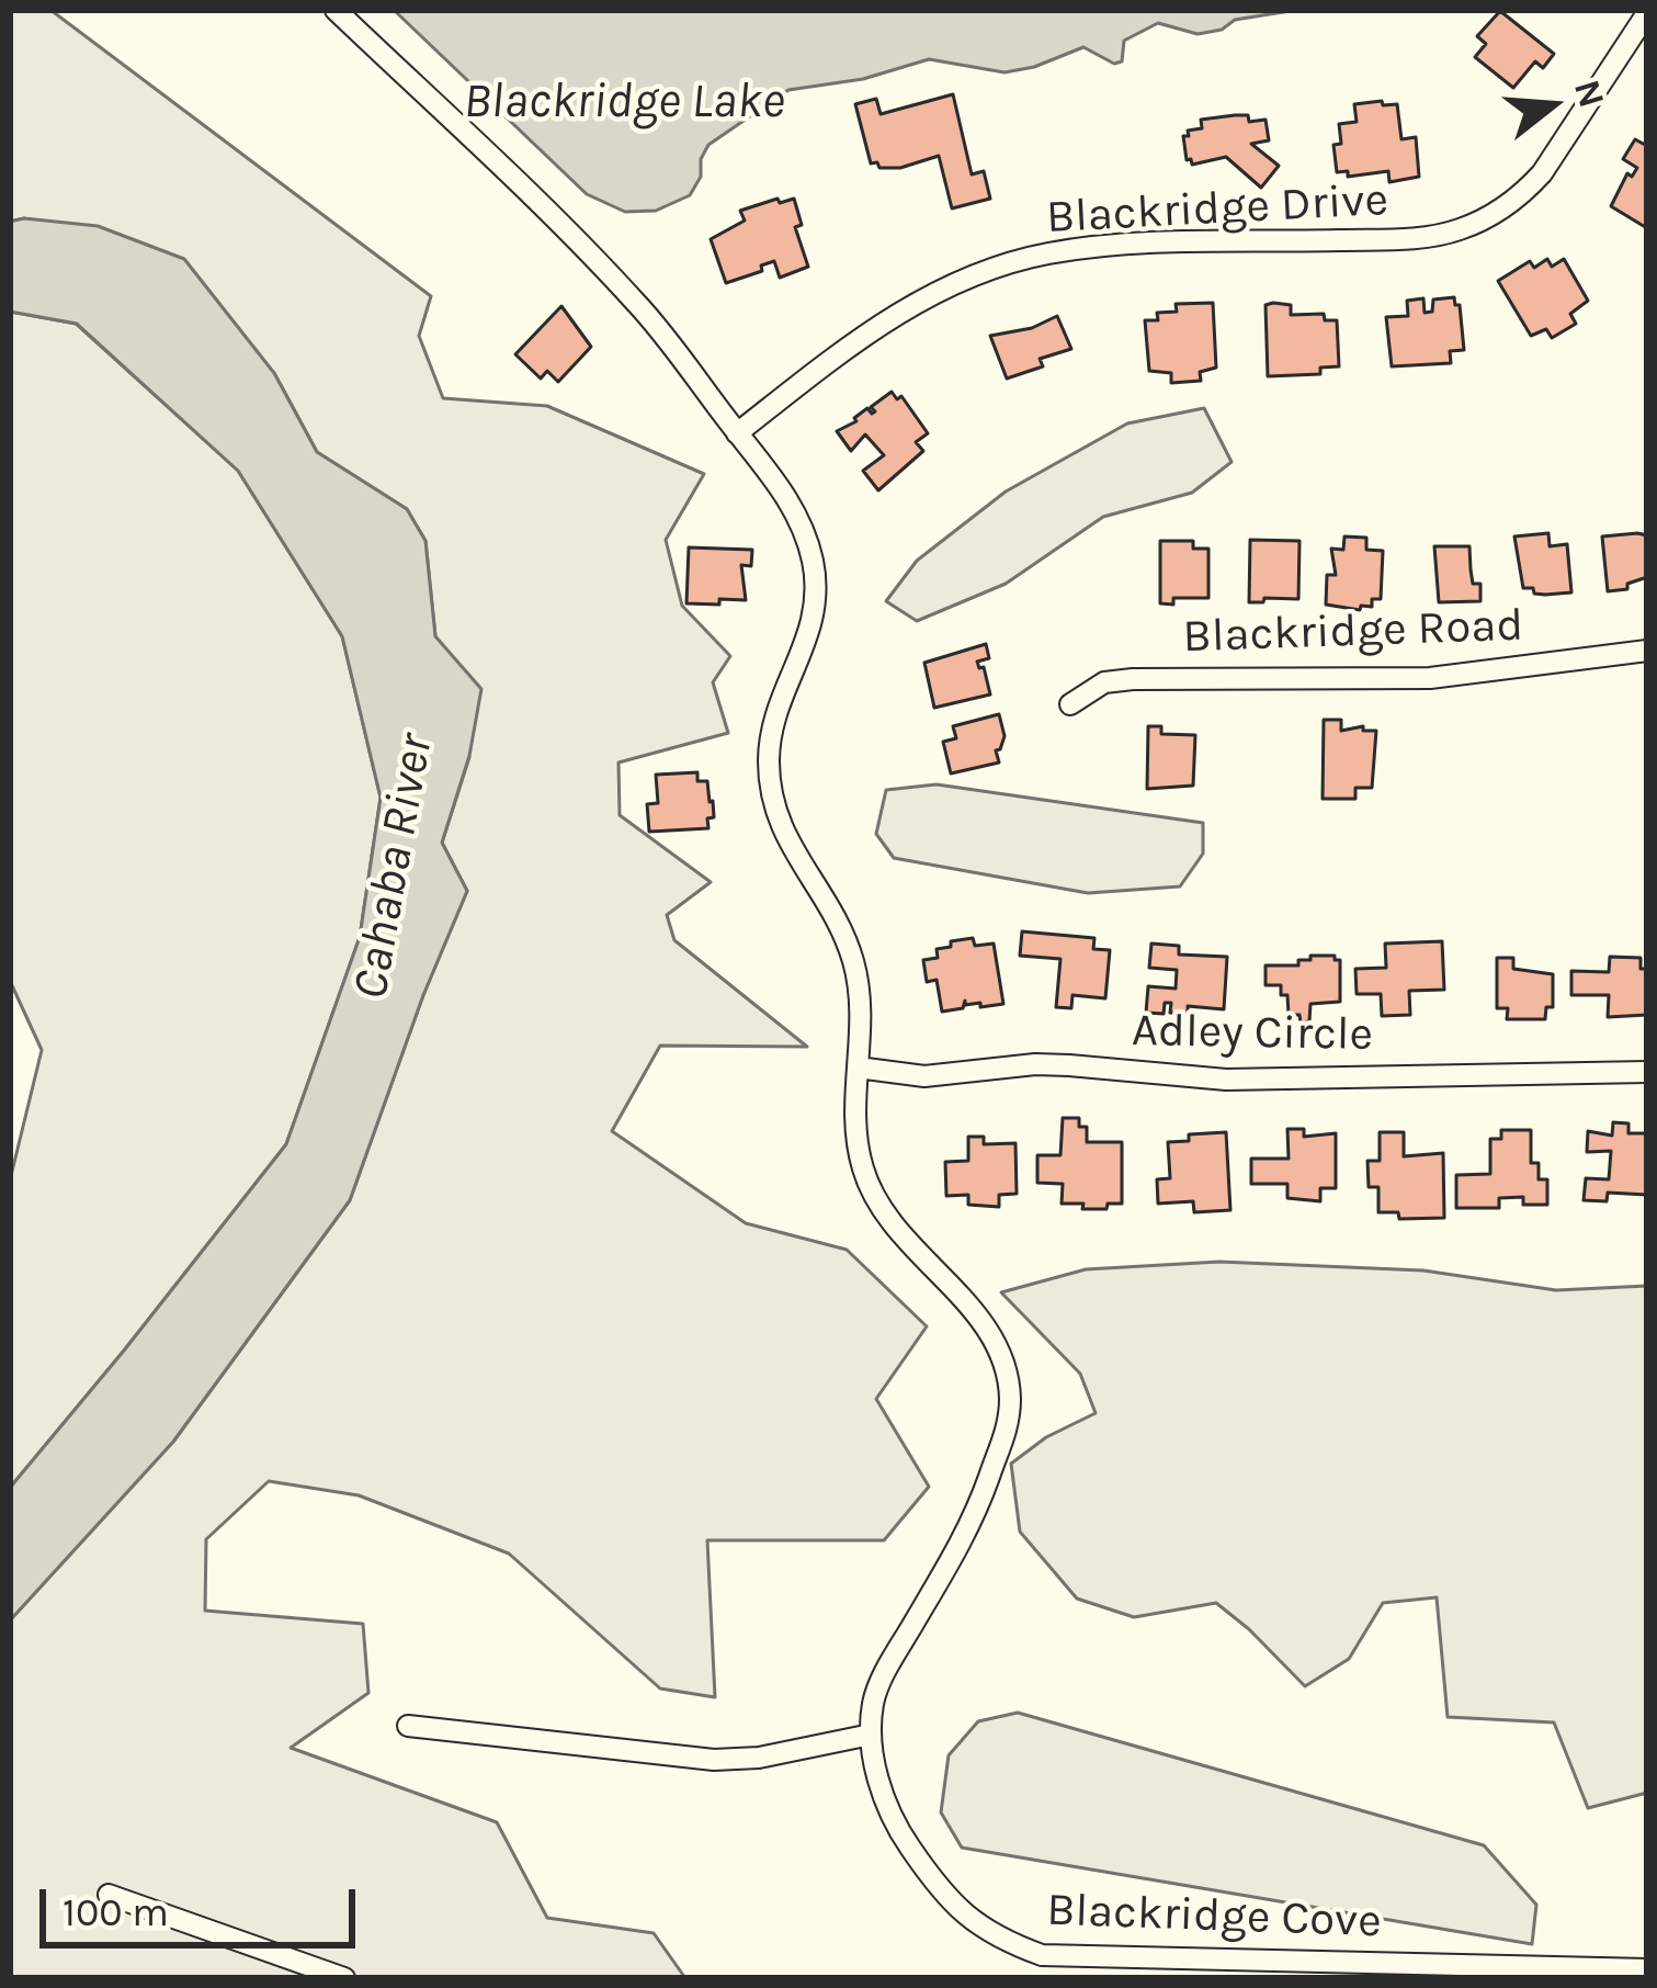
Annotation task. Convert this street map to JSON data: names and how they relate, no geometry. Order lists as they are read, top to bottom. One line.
{"streets":{"street":["Blackridge Drive","Blackridge Road","Adley Circle","Blackridge Cove"]},"crossings":[["Blackridge Drive","Blackridge Cove"],["Adley Circle","Blackridge Cove"]],"water":["Blackridge Lake","Cahaba River"],"scale_bar":"100 m","north":"right"}
